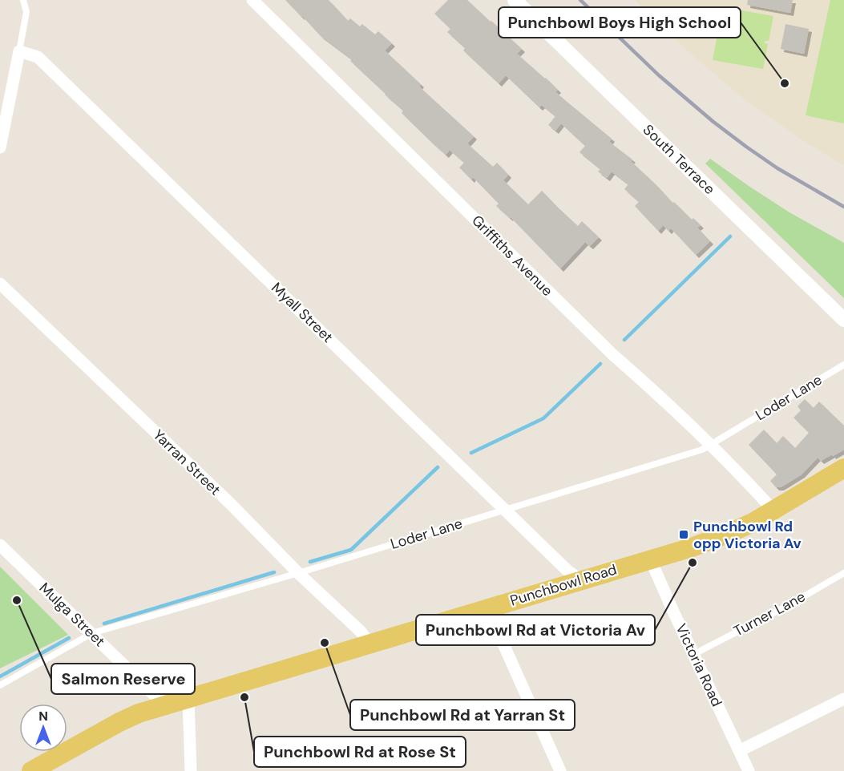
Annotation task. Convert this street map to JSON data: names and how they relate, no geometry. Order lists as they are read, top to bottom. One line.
{"streets":{"main road":["Punchbowl Road"],"street":["South Terrace","Griffiths Avenue","Myall Street","Yarran Street","Mulga Street","Victoria Road"],"lane":["Loder Lane","Turner Lane"]},"crossings":[["Griffiths Avenue","Loder Lane"],["Griffiths Avenue","Punchbowl Road"],["Myall Street","Loder Lane"],["Myall Street","Punchbowl Road"],["Loder Lane","Yarran Street"],["Loder Lane","Mulga Street"],["Yarran Street","Punchbowl Road"],["Punchbowl Road","Mulga Street"],["Punchbowl Road","Victoria Road"],["Turner Lane","Victoria Road"]],"places":{"other":["Punchbowl Boys High School","Punchbowl Rd at Victoria Av","Salmon Reserve","Punchbowl Rd at Yarran St","Punchbowl Rd at Rose St"],"transit":["Punchbowl Rd opp Victoria Av"]},"north":"top"}
